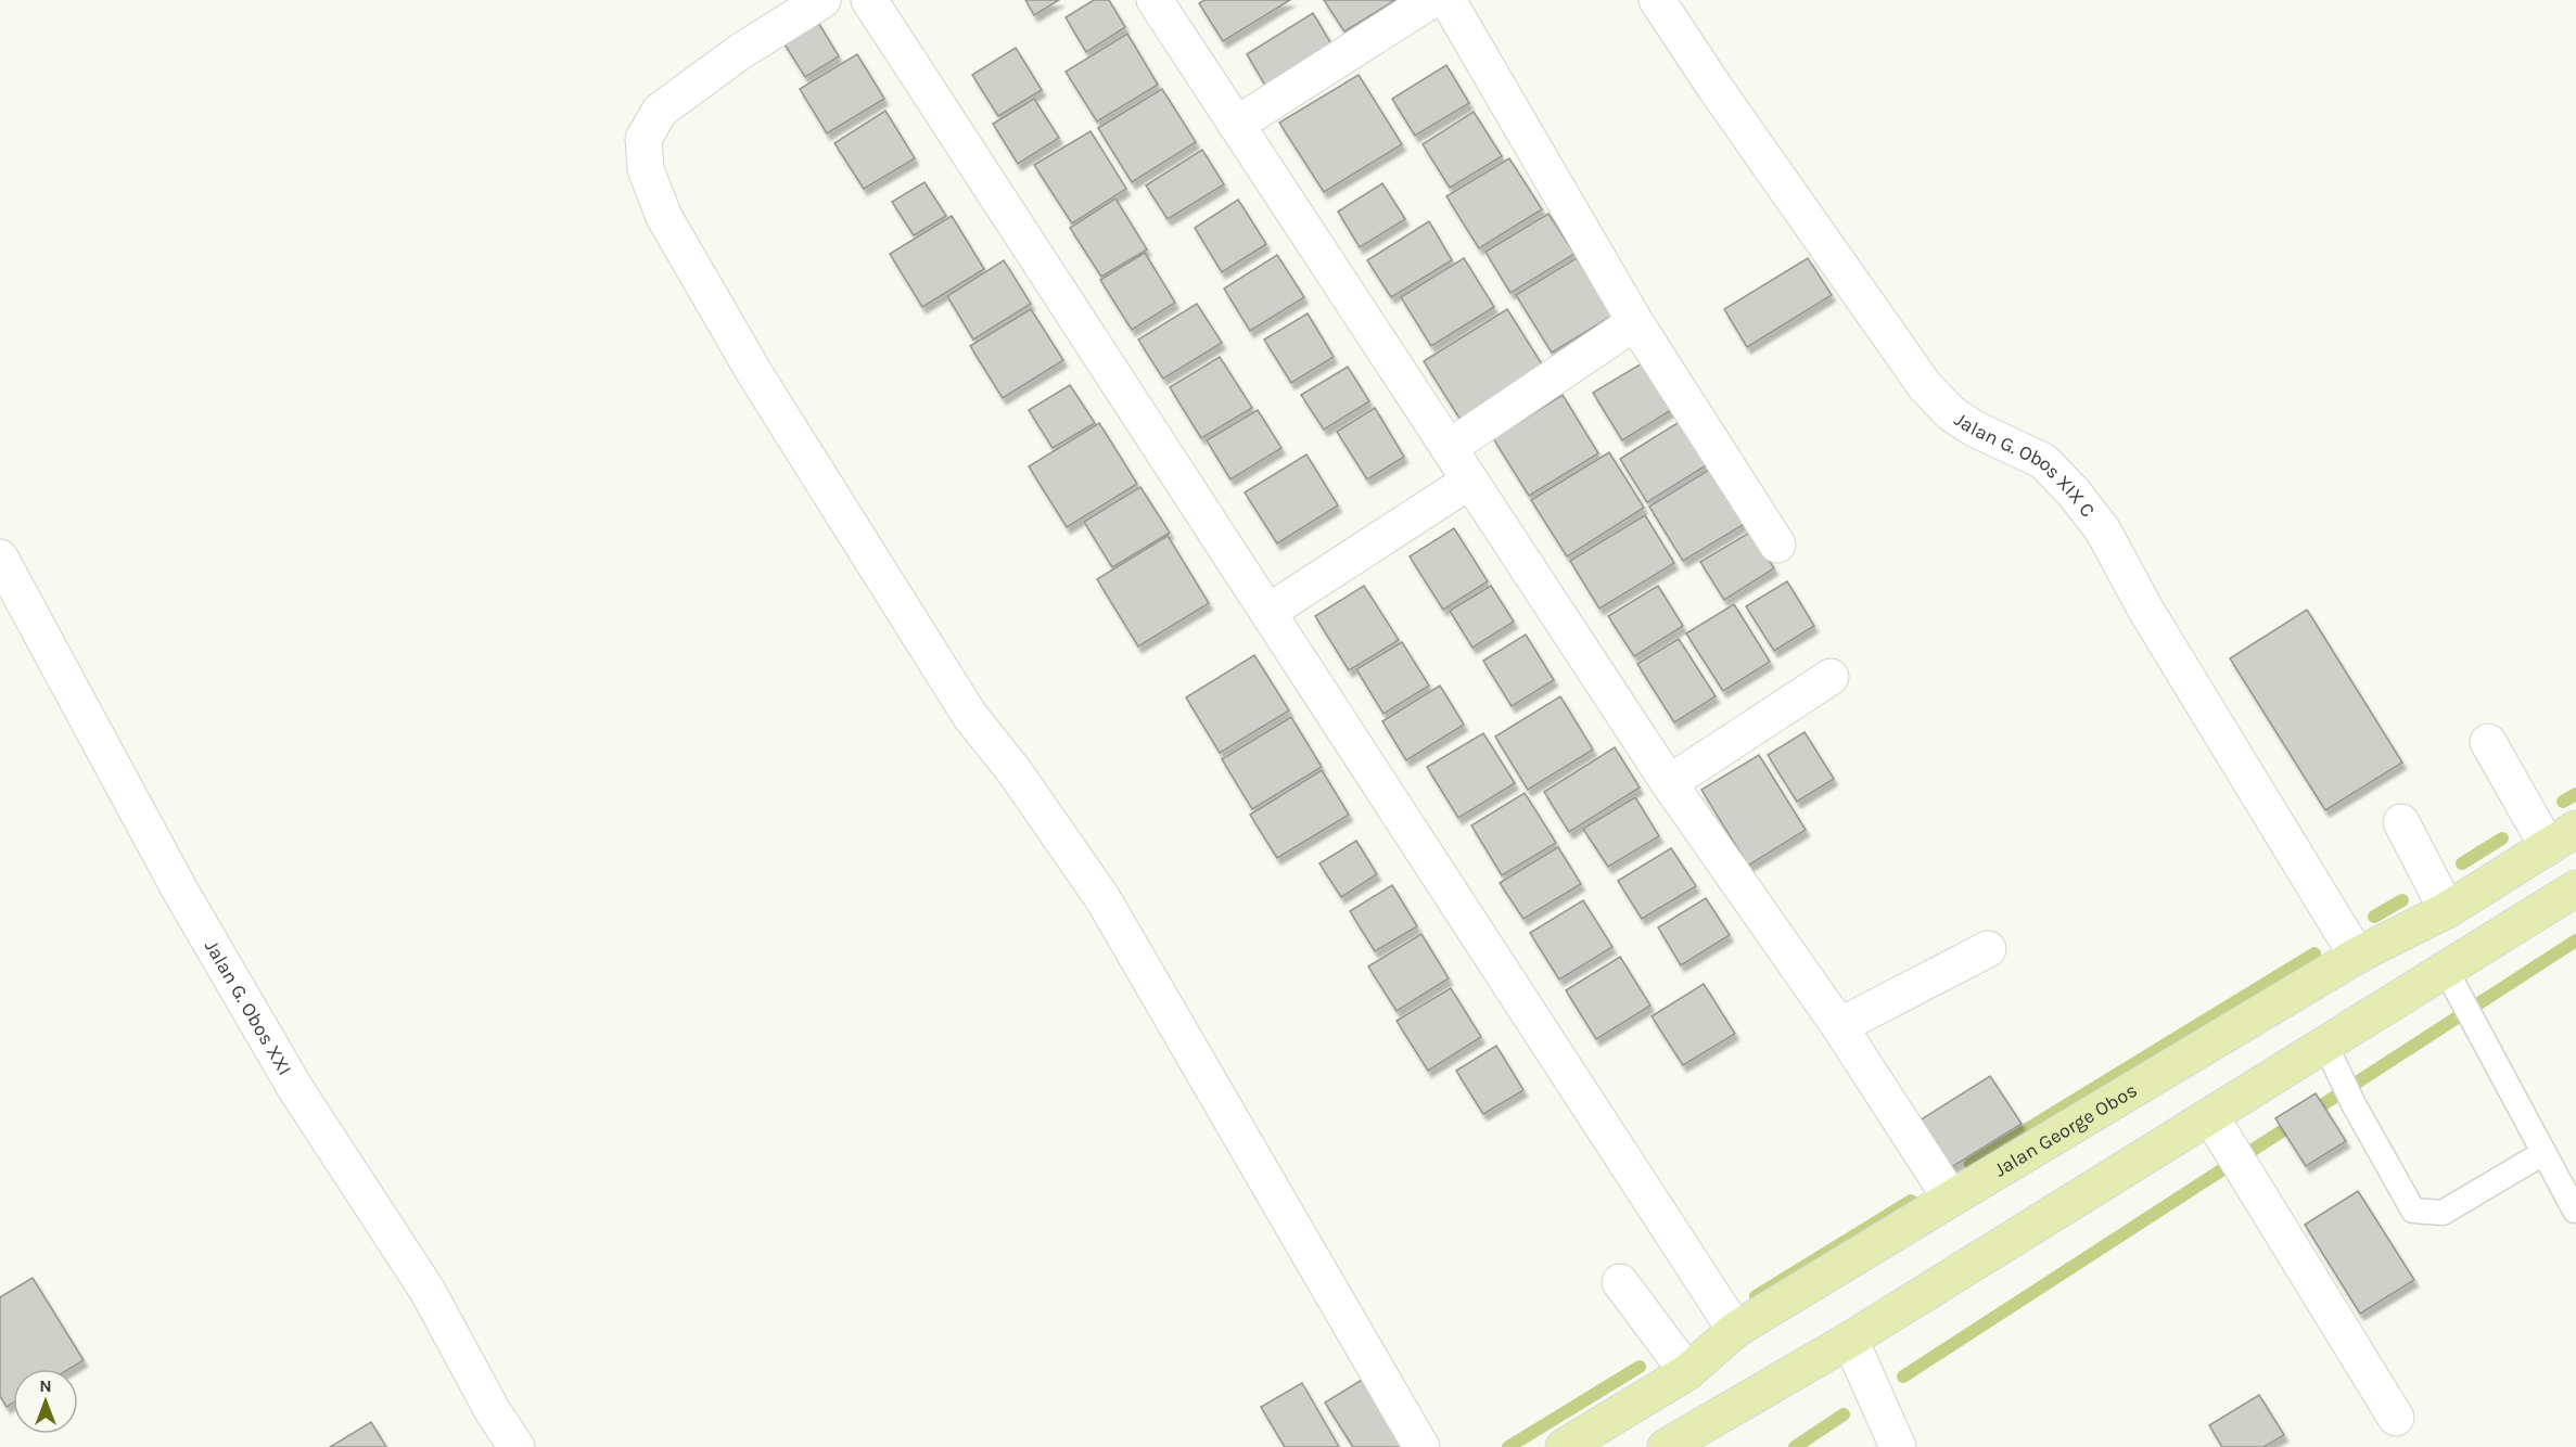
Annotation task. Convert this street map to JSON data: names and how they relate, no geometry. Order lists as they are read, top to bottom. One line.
{"streets":{"main road":["Jalan George Obos"],"street":["Jalan G. Obos XIX C","Jalan G. Obos XXI"]},"crossings":[["Jalan G. Obos XIX C","Jalan George Obos"]],"north":"top"}
